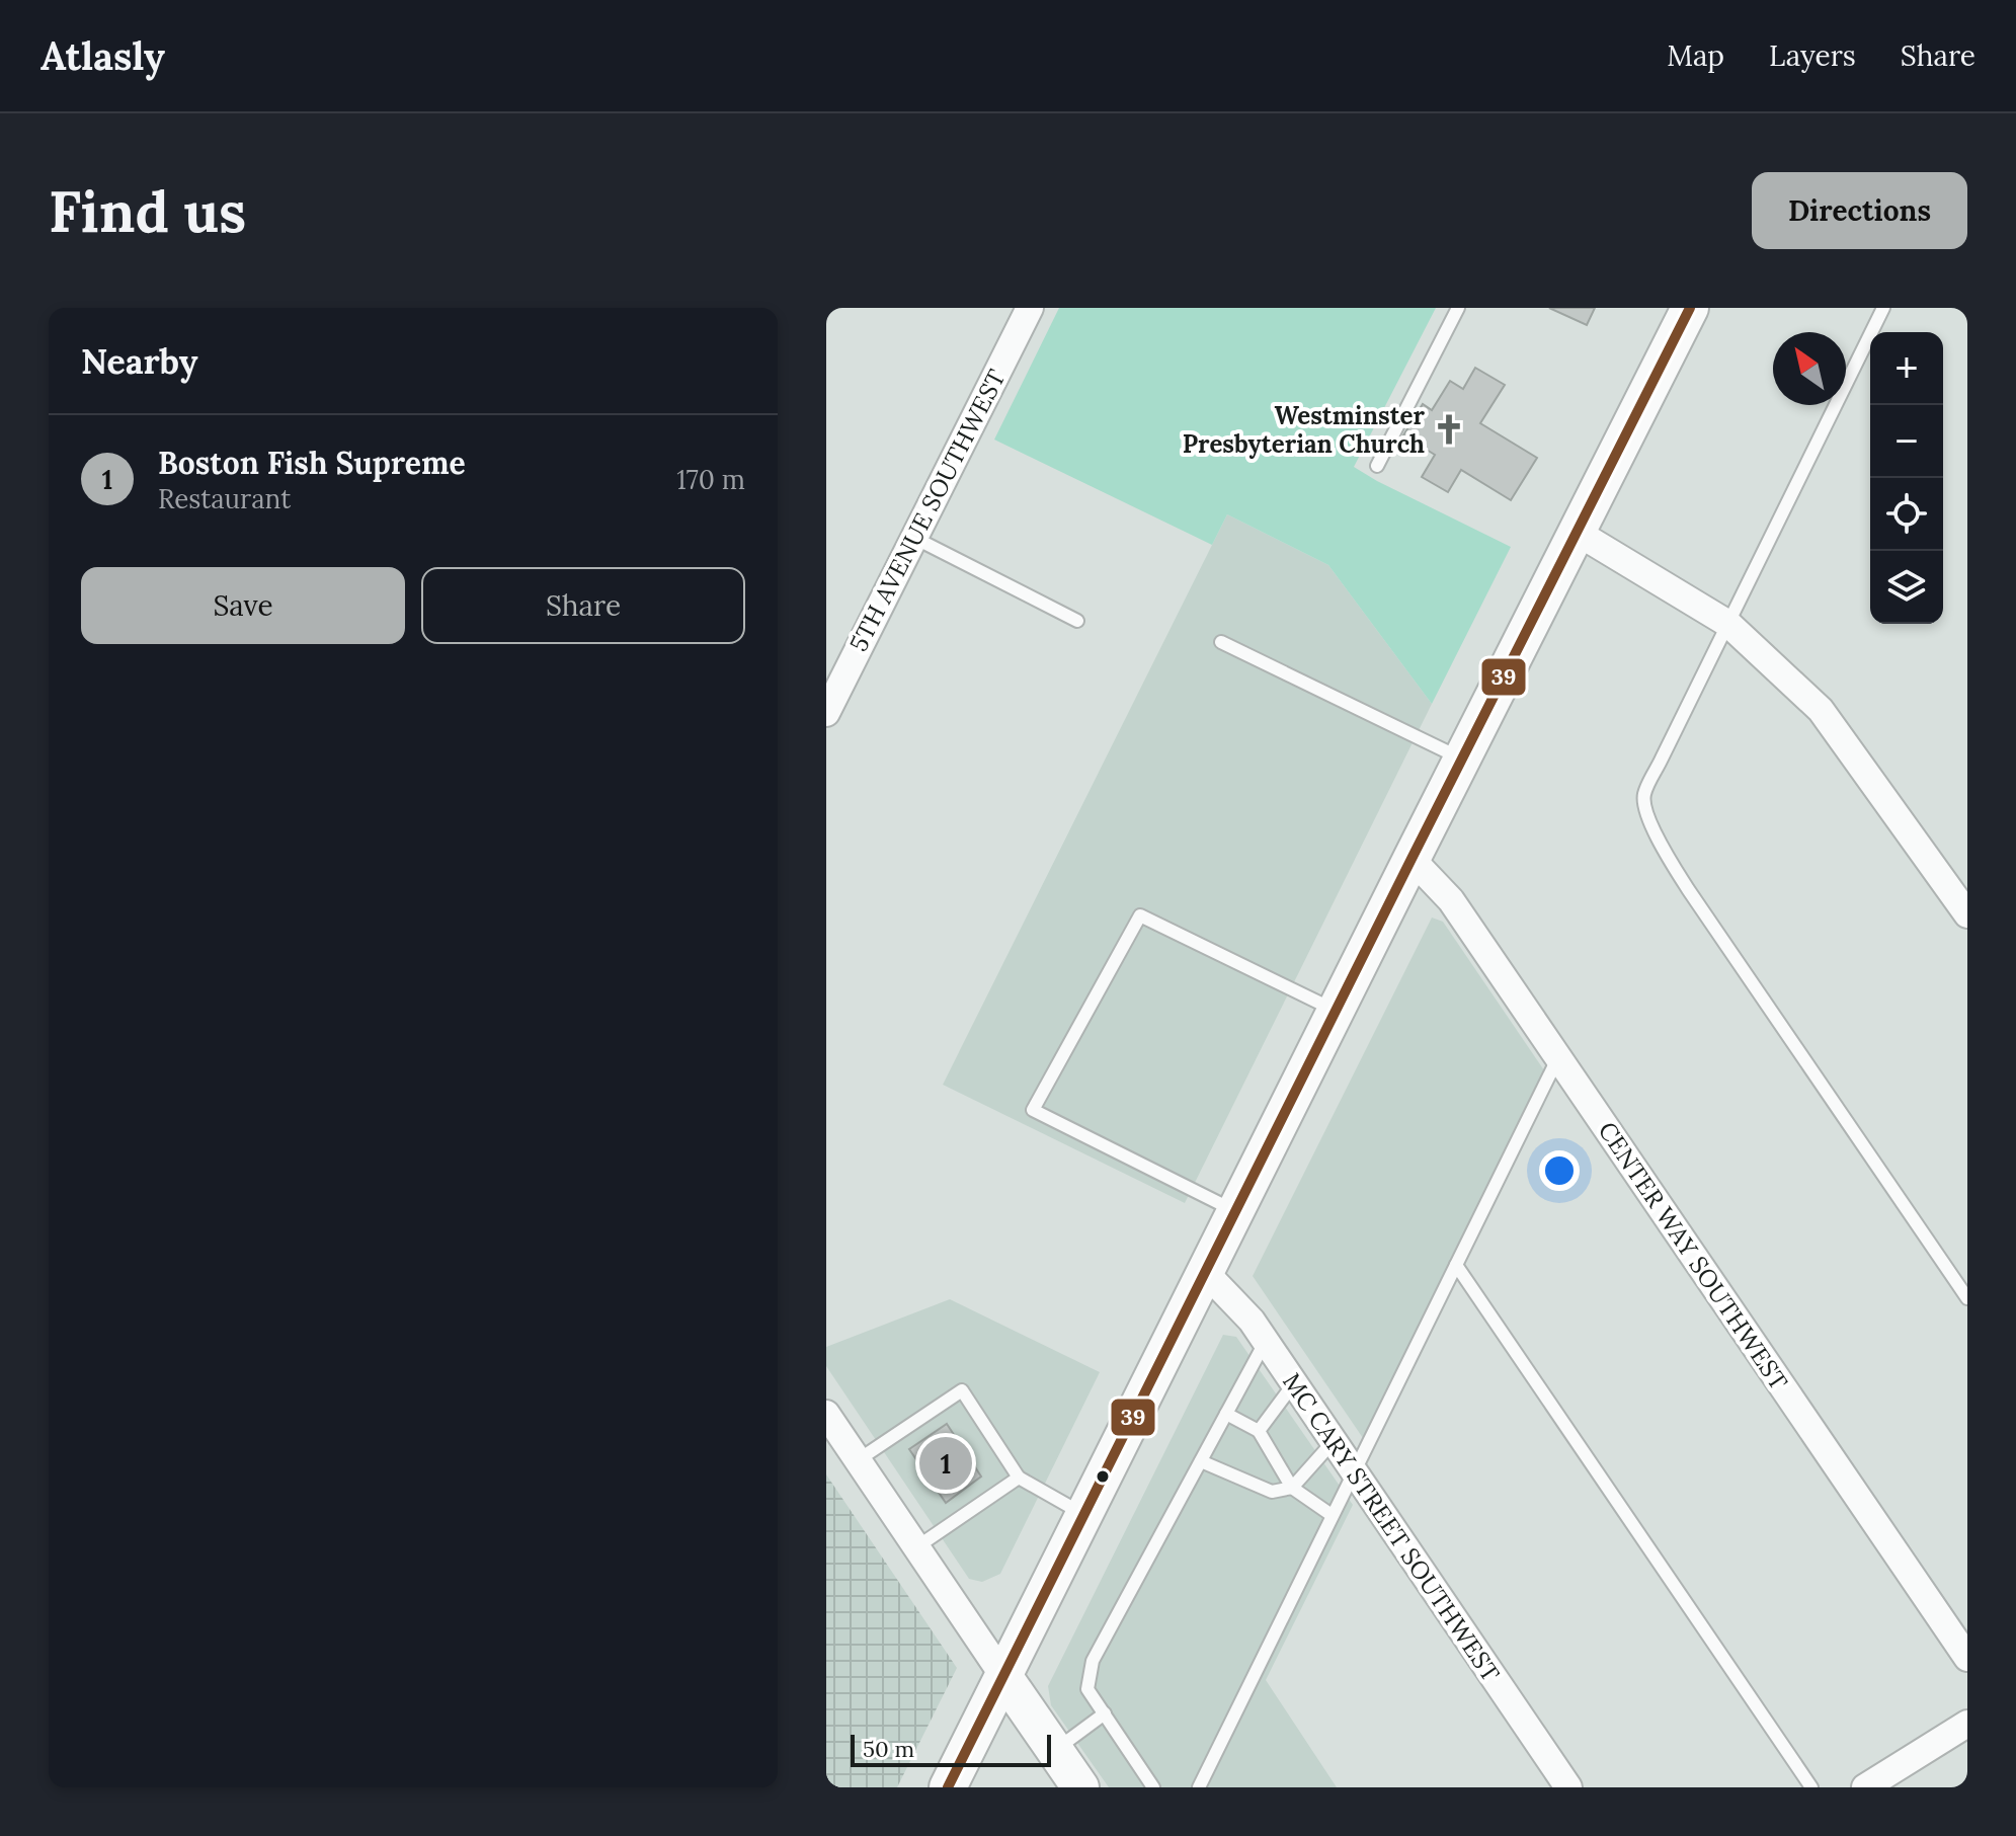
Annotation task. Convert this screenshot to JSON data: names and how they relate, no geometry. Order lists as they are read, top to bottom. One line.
{"streets":{"street":["5TH AVENUE SOUTHWEST","CENTER WAY SOUTHWEST","MC CARY STREET SOUTHWEST"]},"places":{"church":["Westminster Presbyterian Church"]},"lines":["transit line 39"],"scale_bar":"50 m","north":"top left","page":{"header":"Atlasly","nav":["Map","Layers","Share"],"buttons":["Directions",["Save","Share"]],"title":"Find us","heading":"Nearby","map_buttons":["+","−"],"list":[{"mark":"1","name":"Boston Fish Supreme","note":"Restaurant","value":"170 m"}],"pins":"1","scale":"50 m"}}
